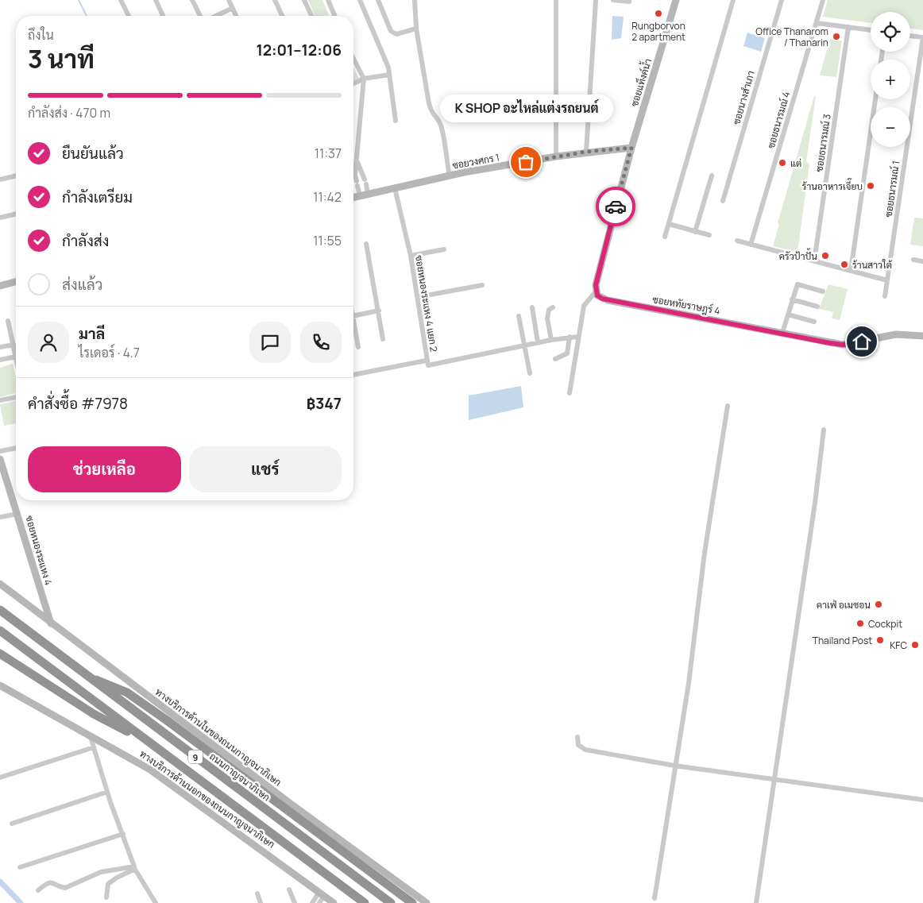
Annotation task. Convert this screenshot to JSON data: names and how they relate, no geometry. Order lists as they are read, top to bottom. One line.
{"streets":{"highway":["9","ถนนกาญจนาภิเษก"],"street":["ซอยแท็งค์น้ำ","ซอยนางสำเภา","ซอยธนารมณ์ 4","ซอยธนารมณ์ 3","ซอยวงศกร 1","ซอยธนารมณ์ 1","ซอยหนองระแหง 4 แยก 2","ซอยหทัยราษฎร์ 4","ซอยหนองระแหง 4","ทางบริการด้านในของถนนกาญจนาภิเษก","ทางบริการด้านนอกของถนนกาญจนาภิเษก"]},"crossings":[["ซอยแท็งค์น้ำ","ซอยวงศกร 1"],["ซอยวงศกร 1","ซอยหนองระแหง 4 แยก 2"],["ซอยหนองระแหง 4","ทางบริการด้านในของถนนกาญจนาภิเษก"]],"places":["Rungborvon 2 apartment","Office Thanarom / Thanarin","K SHOP อะไหล่แต่งรถยนต์","แต่","ร้านอาหารเจี๊ยบ","ครัวป้าปั้น","ร้านสาวใต้","คาเฟ่ อเมซอน","Cockpit","Thailand Post","KFC"],"page":{"map_buttons":["+","−"],"heading":["3 นาที","ถึงใน","12:01–12:06"],"panel":["มาลี","ไรเดอร์ · 4.7","คำสั่งซื้อ #7978","฿347"],"bar":"กำลังส่ง · 470 m","bubble":"K SHOP อะไหล่แต่งรถยนต์","list":[["ยืนยันแล้ว","11:37"],["กำลังเตรียม","11:42"],["กำลังส่ง","11:55"],"ส่งแล้ว"],"buttons":["ช่วยเหลือ","แชร์"]}}
